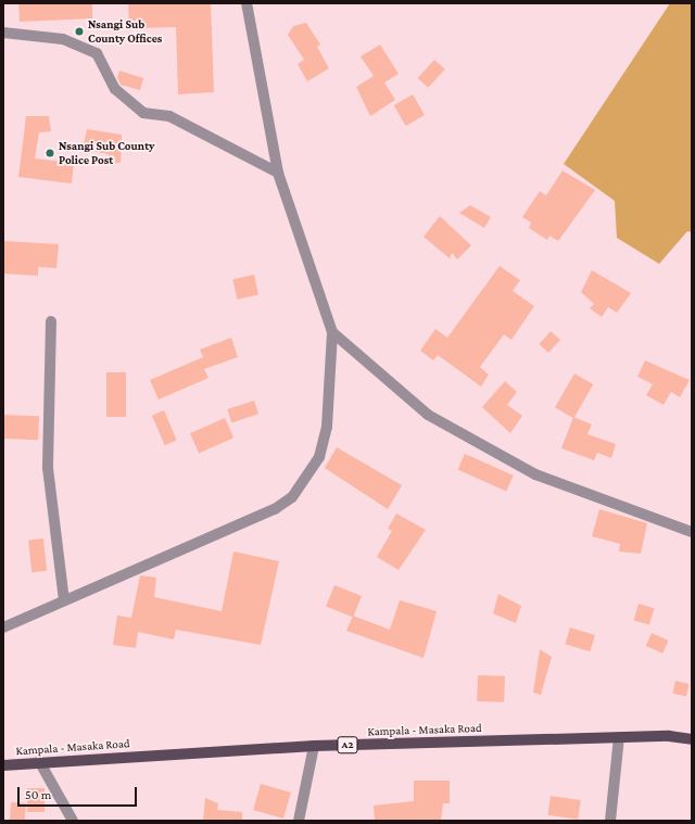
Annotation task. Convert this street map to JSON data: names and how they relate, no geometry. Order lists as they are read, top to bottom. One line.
{"streets":{"main road":["Kampala - Masaka Road","A2"]},"places":["Nsangi Sub County Offices","Nsangi Sub County Police Post"],"scale_bar":"50 m"}
